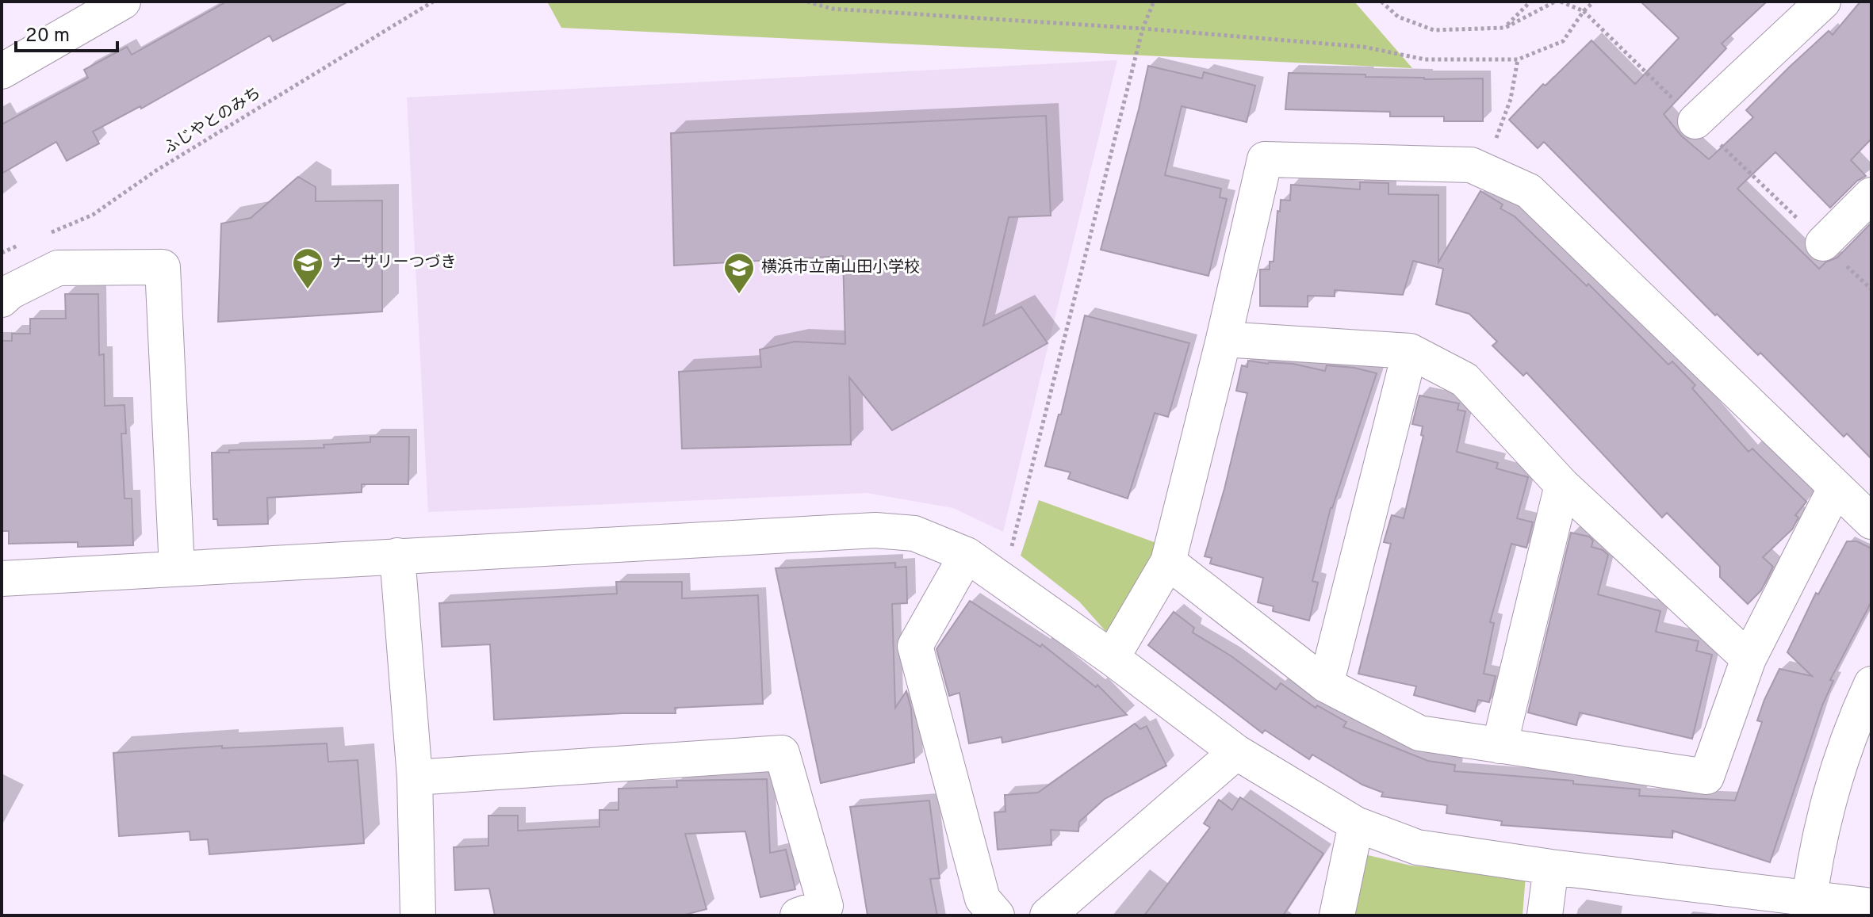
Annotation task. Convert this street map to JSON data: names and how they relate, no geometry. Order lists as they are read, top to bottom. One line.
{"streets":{"path":["ふじやとのみち"]},"places":{"school or university":["ナーサリーつづき","横浜市立南山田小学校"]},"scale_bar":"20 m"}
